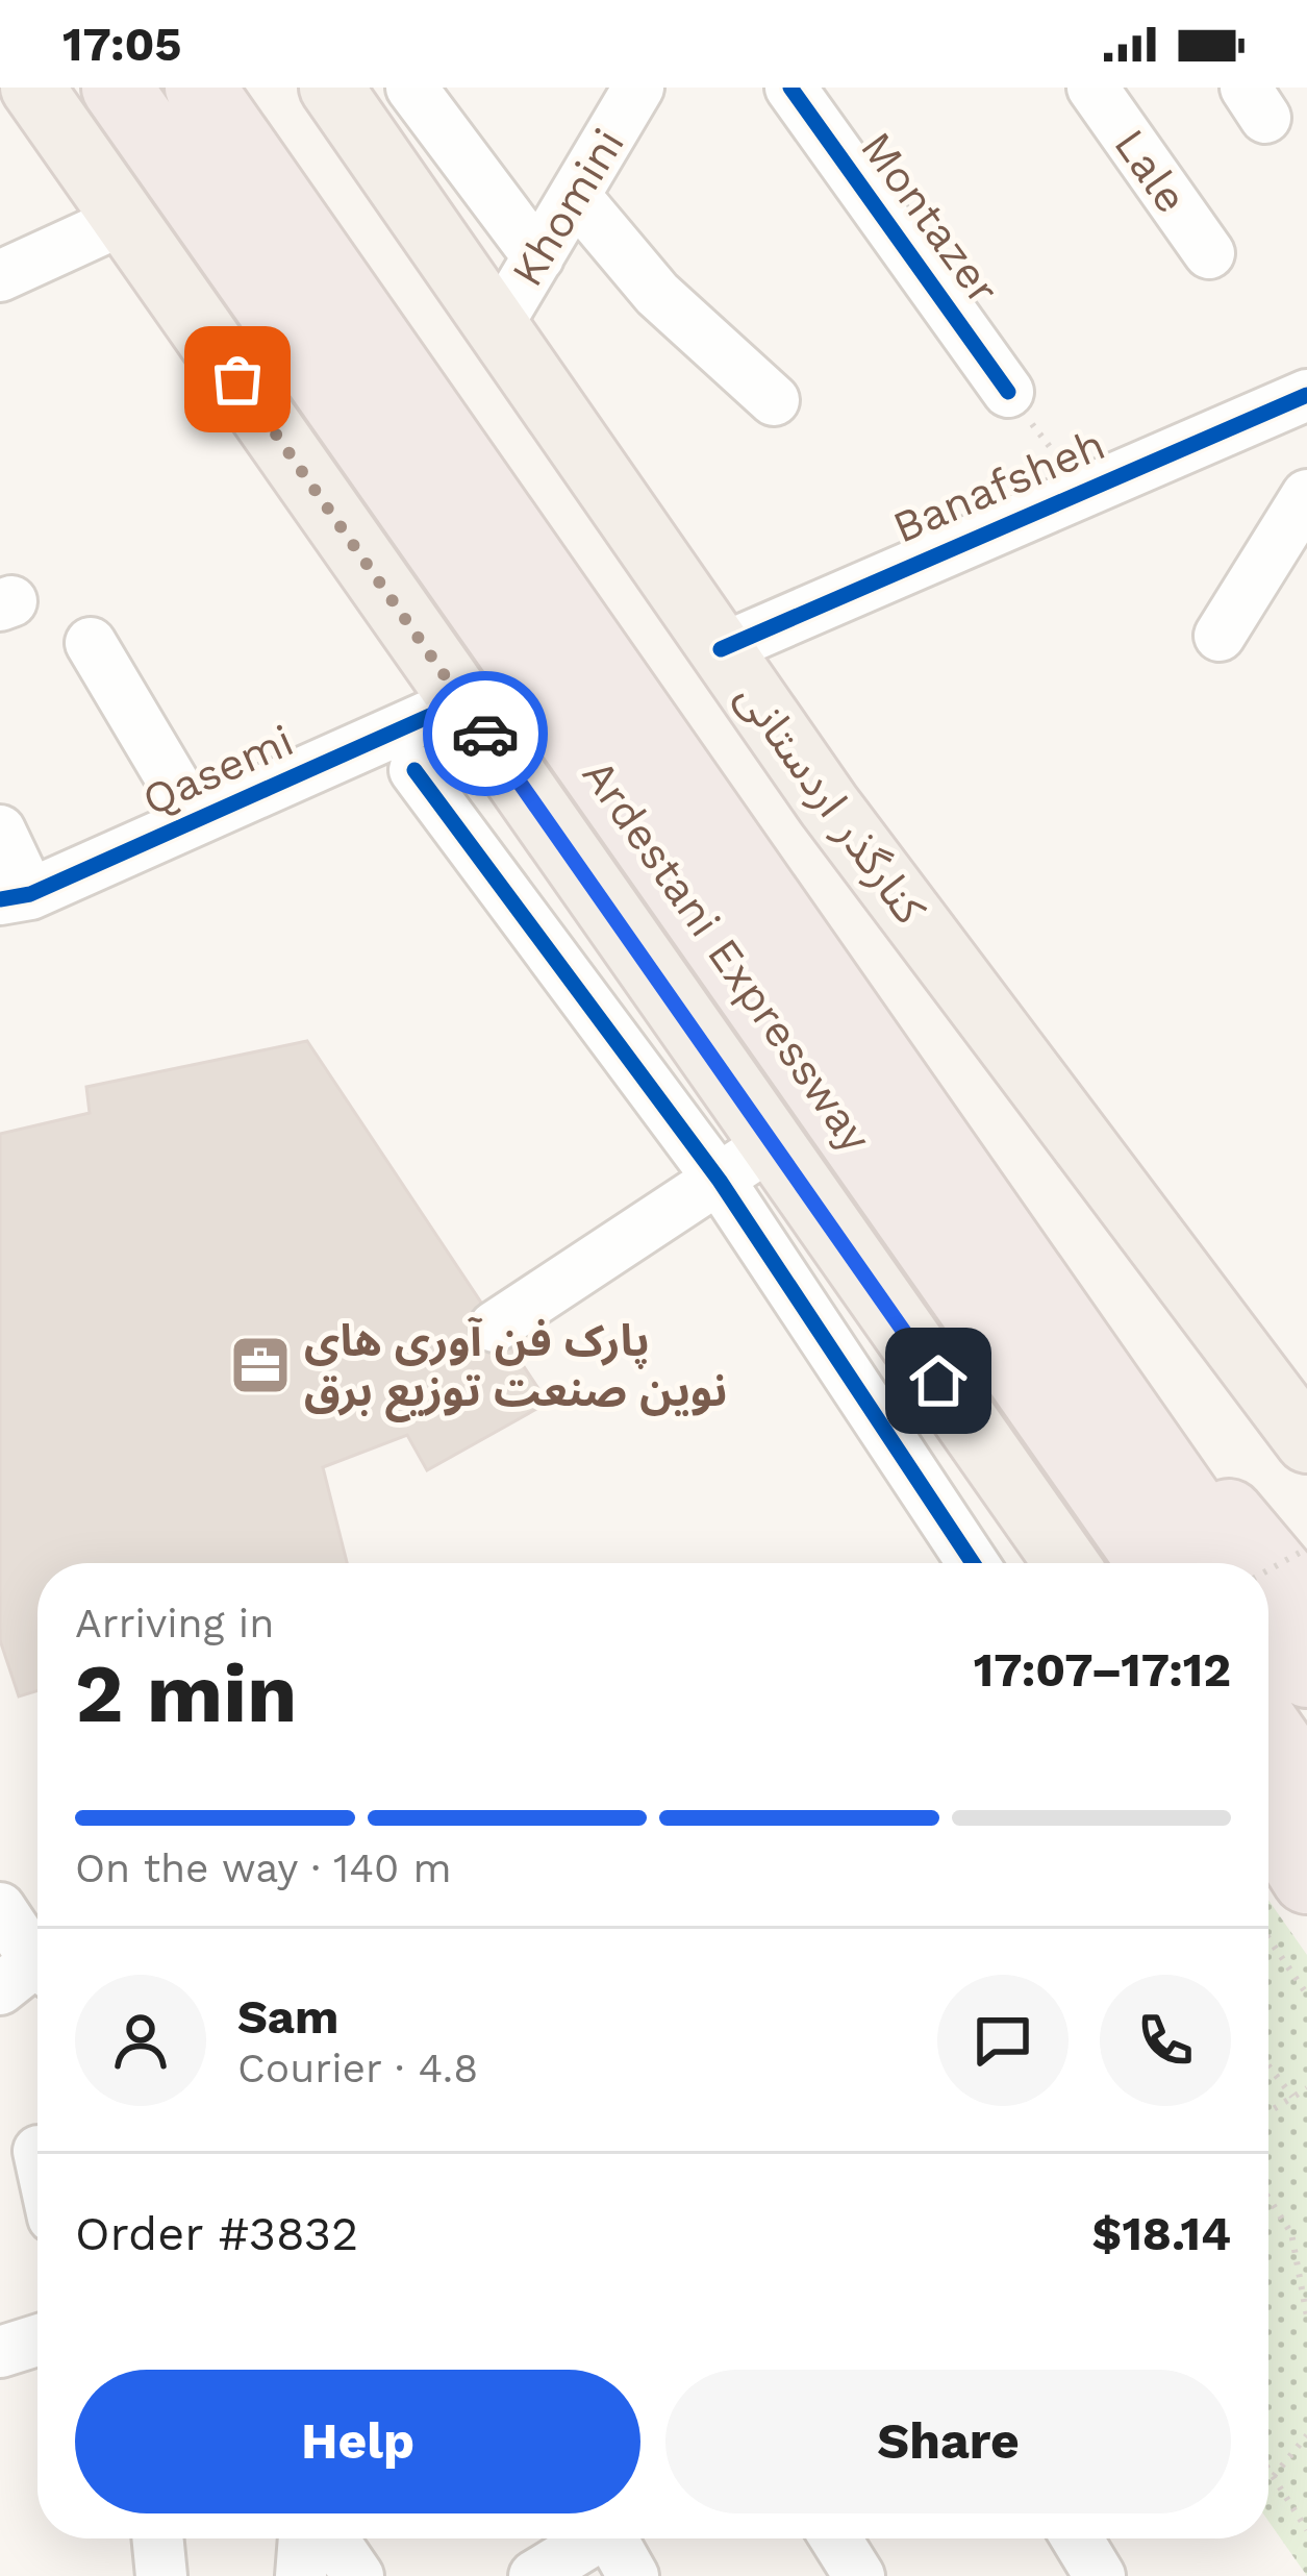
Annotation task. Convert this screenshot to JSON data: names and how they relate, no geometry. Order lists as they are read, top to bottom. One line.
{"streets":{"highway":["Ardestani Expressway"],"main road":["کنارگذر اردستانی"],"street":["Lale","Khomini","Montazer","Banafsheh","Qasemi"]},"crossings":[["Khomini","کنارگذر اردستانی"],["Banafsheh","کنارگذر اردستانی"]],"places":{"office":["پارک فن آوری های نوین صنعت توزیع برق"]},"page":{"status":"17:05","heading":["2 min","Arriving in","17:07–17:12"],"panel":["Sam","Courier · 4.8","Order #3832","$18.14"],"bar":"On the way · 140 m","buttons":["Help","Share"]}}
